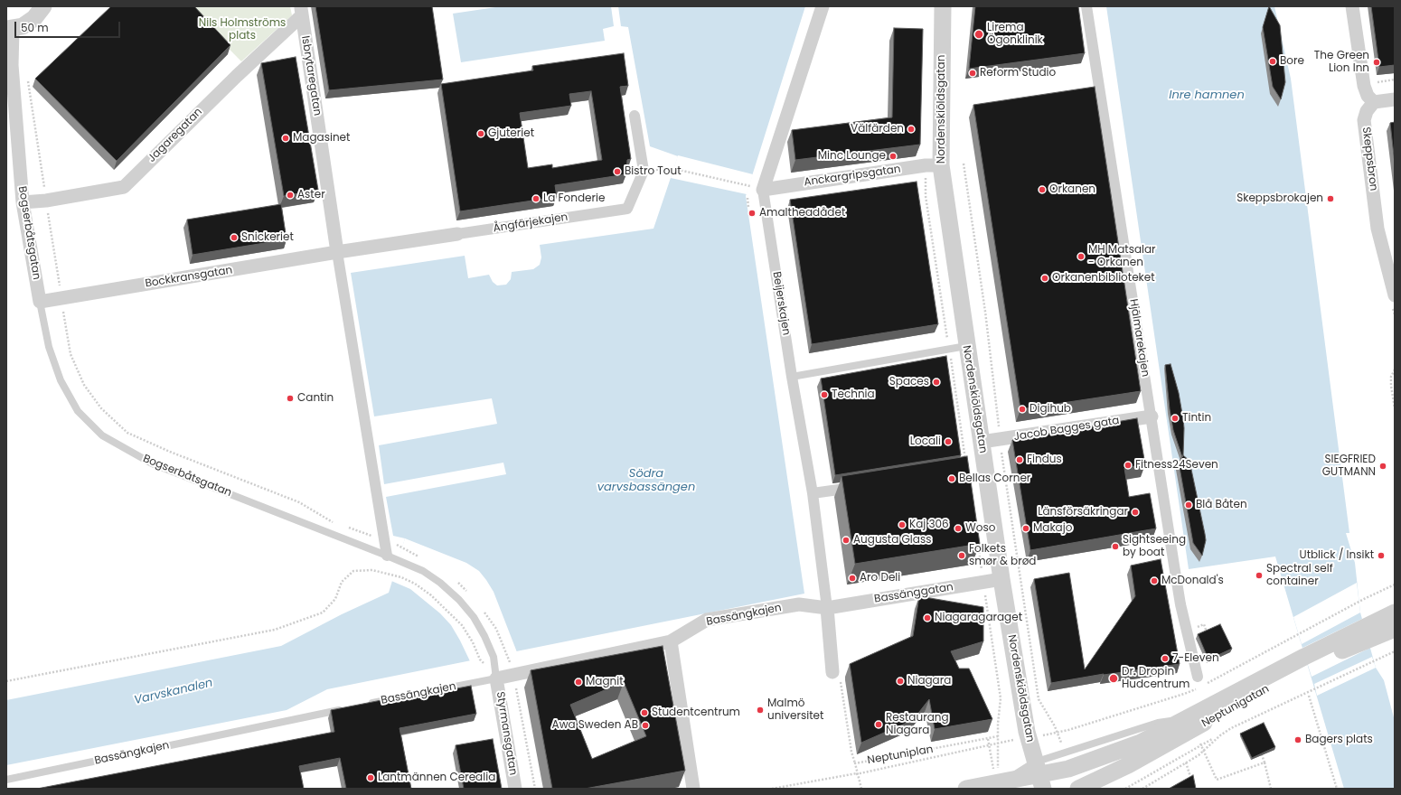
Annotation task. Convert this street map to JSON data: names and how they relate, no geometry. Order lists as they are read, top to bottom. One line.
{"streets":{"street":["Isbrytaregatan","Nordenskiöldsgatan","Jagaregatan","Skeppsbron","Anckargripsgatan","Ångfärjekajen","Bogserbåtsgatan","Bockkransgatan","Beijerskajen","Hjälmarekajen","Jacob Bagges gata","Bassänggatan","Bassängkajen","Neptunigatan","Styrmansgatan"],"path":["Neptuniplan"]},"crossings":[["Isbrytaregatan","Jagaregatan"],["Isbrytaregatan","Ångfärjekajen"],["Isbrytaregatan","Bockkransgatan"],["Nordenskiöldsgatan","Anckargripsgatan"],["Nordenskiöldsgatan","Jacob Bagges gata"],["Nordenskiöldsgatan","Bassänggatan"],["Nordenskiöldsgatan","Neptunigatan"],["Jagaregatan","Bogserbåtsgatan"],["Anckargripsgatan","Beijerskajen"],["Ångfärjekajen","Bockkransgatan"],["Bogserbåtsgatan","Bockkransgatan"],["Bogserbåtsgatan","Bassängkajen"],["Bogserbåtsgatan","Styrmansgatan"],["Beijerskajen","Bassänggatan"],["Beijerskajen","Bassängkajen"],["Hjälmarekajen","Jacob Bagges gata"],["Bassänggatan","Bassängkajen"],["Bassängkajen","Styrmansgatan"]],"water":["Inre hamnen","Södra varvsbassängen","Varvskanalen"],"parks":["Nils Holmströms plats"],"places":["Lirema Ögonklinik","Bore","The Green Lion Inn","Reform Studio","Välfärden","Gjuteriet","Magasinet","Minc Lounge","Bistro Tout","Orkanen","Aster","La Fonderie","Skeppsbrokajen","Amaltheadådet","Snickeriet","MH Matsalar - Orkanen","Orkanenbiblioteket","Spaces","Technia","Cantin","Digihub","Tintin","Locali","Findus","Fitness24Seven","SIEGFRIED GUTMANN","Bellas Corner","Blå Båten","Länsförsäkringar","Kaj 306","Woso","Makajo","Augusta Glass","Sightseeing by boat","Folkets smør & brød","Utblick / Insikt","Spectral self container","Aro Deli","McDonald's","Niagaragaraget","7-Eleven","Dr. Dropin Hudcentrum","Niagara","Magnit","Malmö universitet","Studentcentrum","Restaurang Niagara","Awa Sweden AB","Bagers plats","Lantmännen Cerealia"],"scale_bar":"50 m"}
